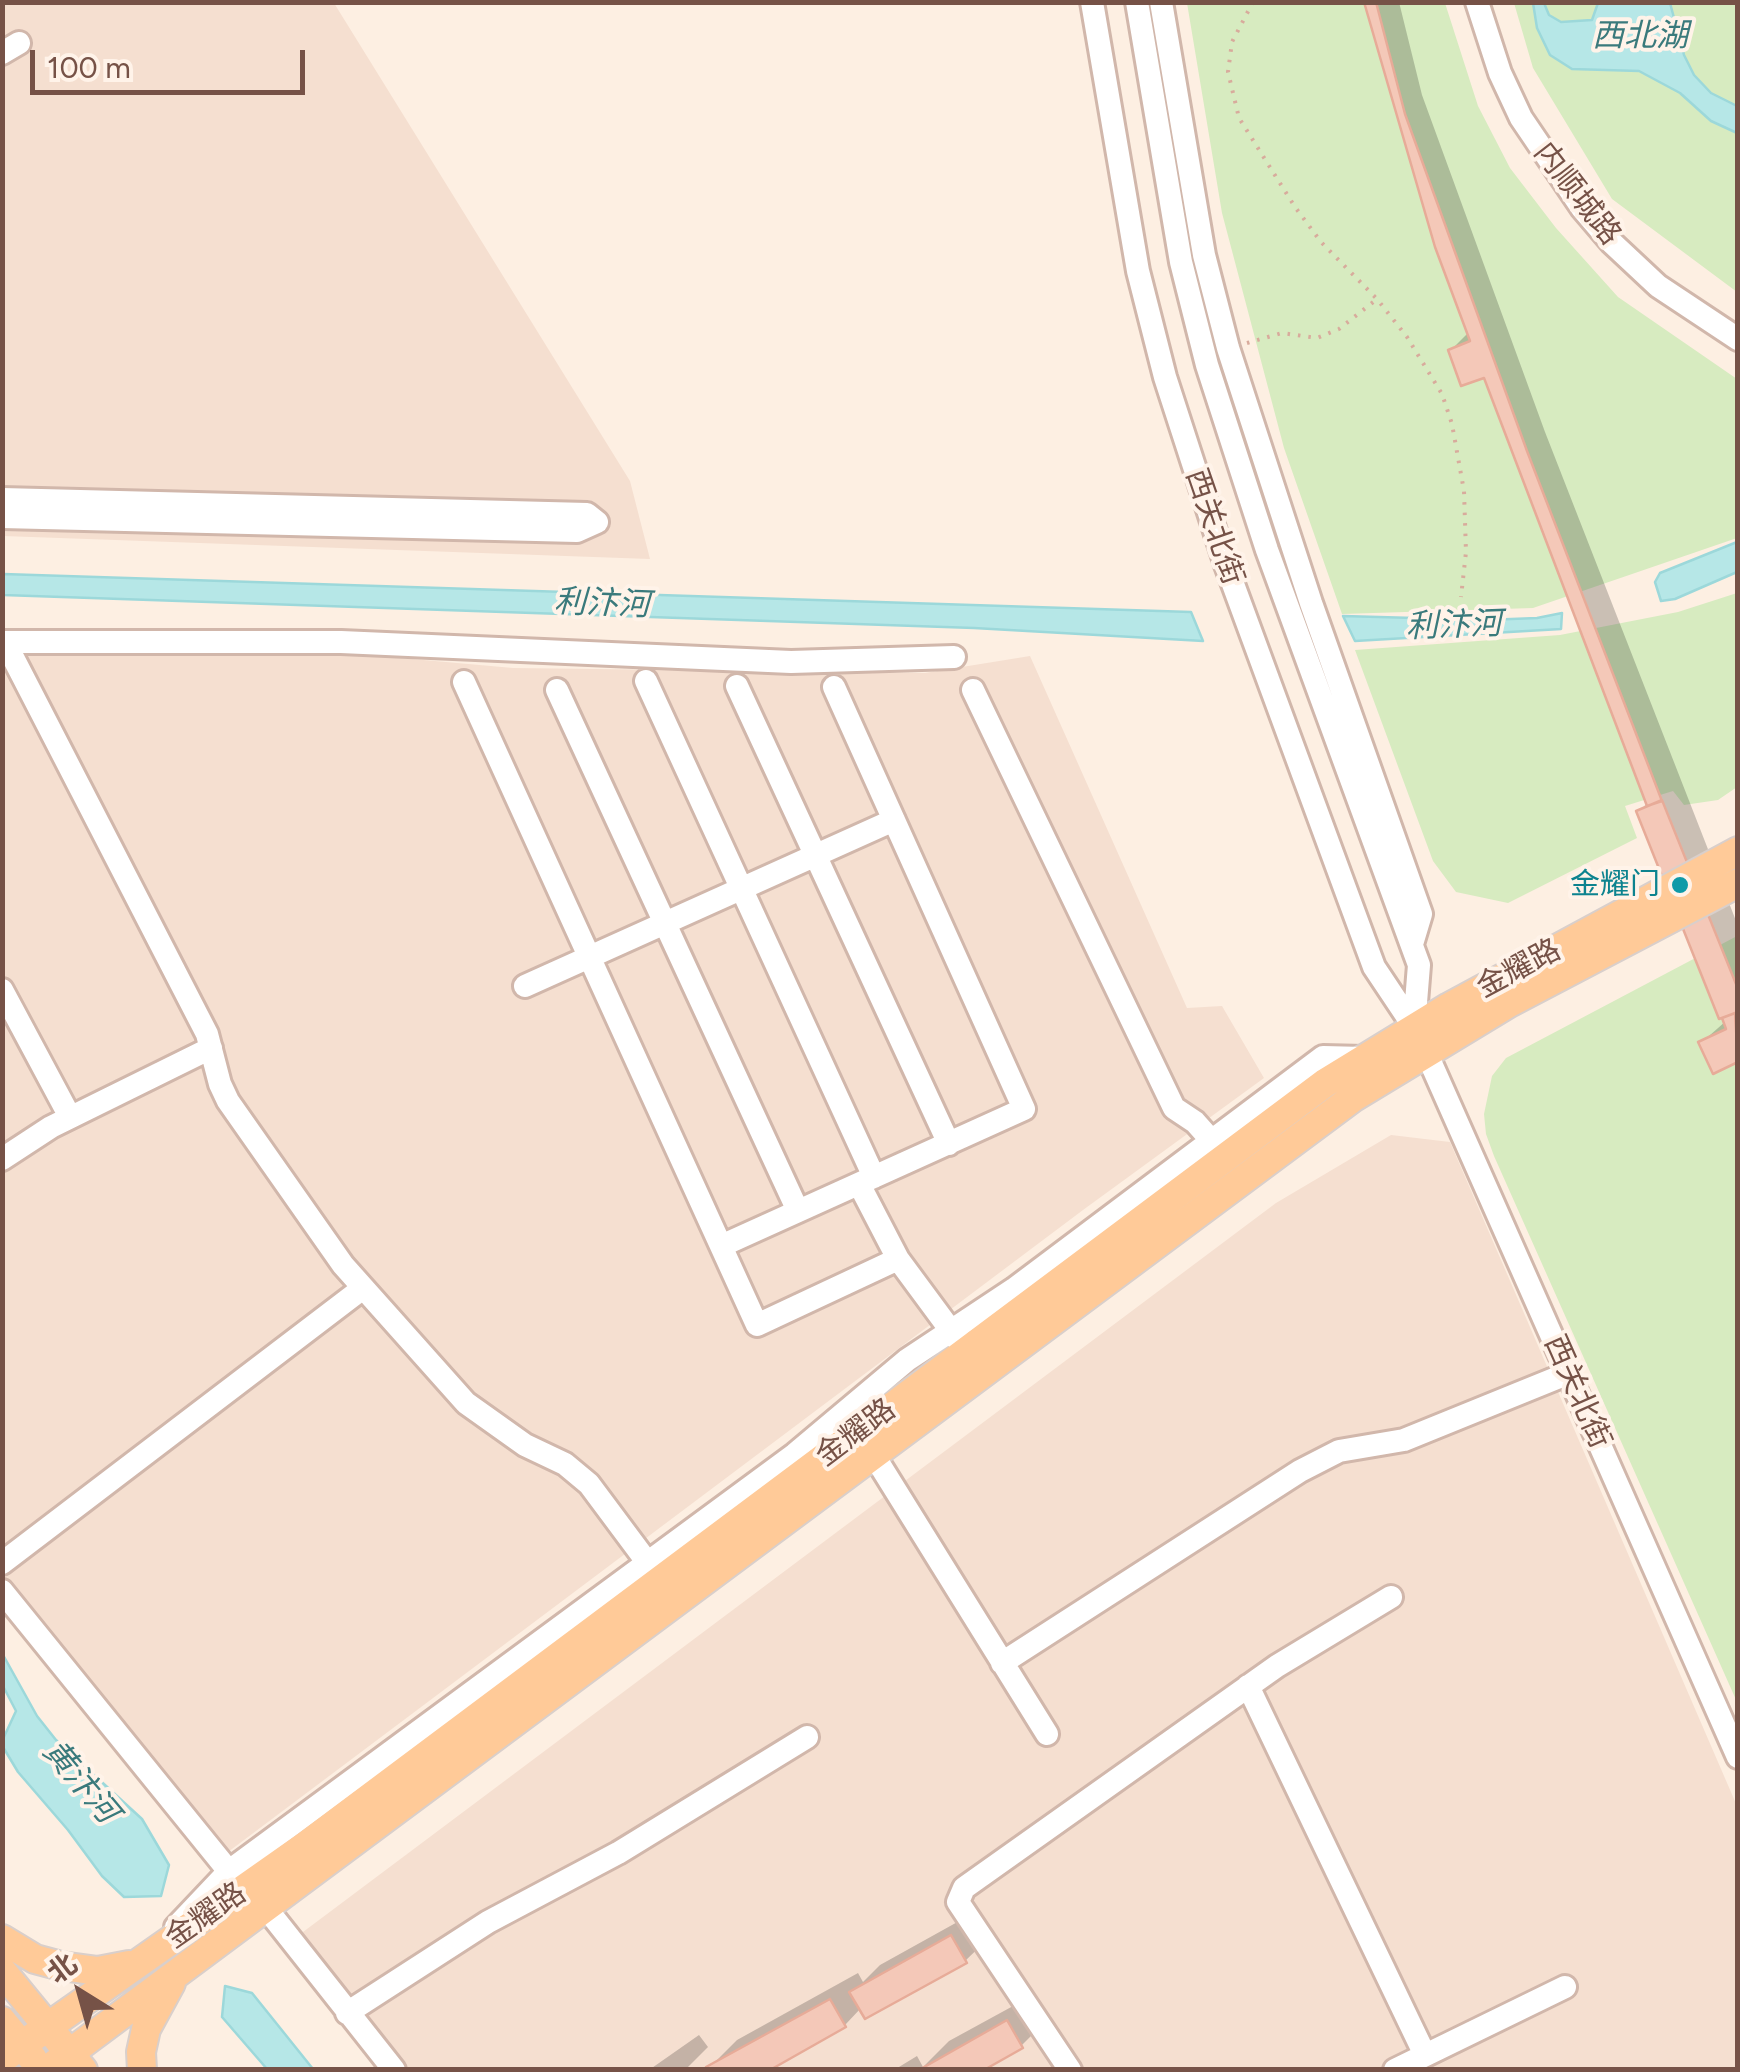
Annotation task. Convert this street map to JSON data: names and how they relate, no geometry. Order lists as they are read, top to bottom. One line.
{"streets":{"main road":["金耀路"],"street":["内顺城路","西关北街"]},"crossings":[["西关北街","金耀路"]],"water":["西北湖","利汴河","黄汴河"],"places":["金耀门"],"scale_bar":"100 m","north":"top left"}
